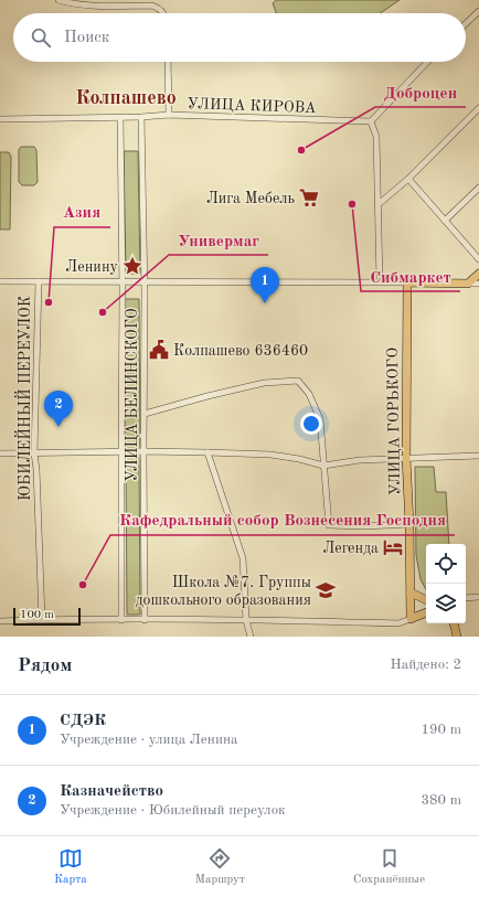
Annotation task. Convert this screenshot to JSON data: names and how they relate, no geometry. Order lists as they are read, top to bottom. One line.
{"streets":{"main road":["УЛИЦА ГОРЬКОГО"],"street":["УЛИЦА КИРОВА","УЛИЦА БЕЛИНСКОГО","ЮБИЛЕЙНЫЙ ПЕРЕУЛОК"]},"crossings":[["УЛИЦА КИРОВА","УЛИЦА БЕЛИНСКОГО"]],"districts":["Колпашево"],"places":{"other":["Доброцен","Сибмаркет","Азия","Универмаг","Кафедральный собор Вознесения Господня"],"supermarket":["Лига Мебель"],"place":["Ленину"],"public building":["Колпашево 636460"],"hotel":["Легенда"],"school or university":["Школа №7. Группы дошкольного образования"]},"scale_bar":"100 m","page":{"search":"Поиск","pins":["1","2"],"scale":"100 m","heading":["Рядом","Найдено: 2"],"list":[{"mark":"1","name":"СДЭК","note":"Учреждение · улица Ленина","value":"190 m"},{"mark":"2","name":"Казначейство","note":"Учреждение · Юбилейный переулок","value":"380 m"}],"nav":["Карта","Маршрут","Сохранённые"]}}
